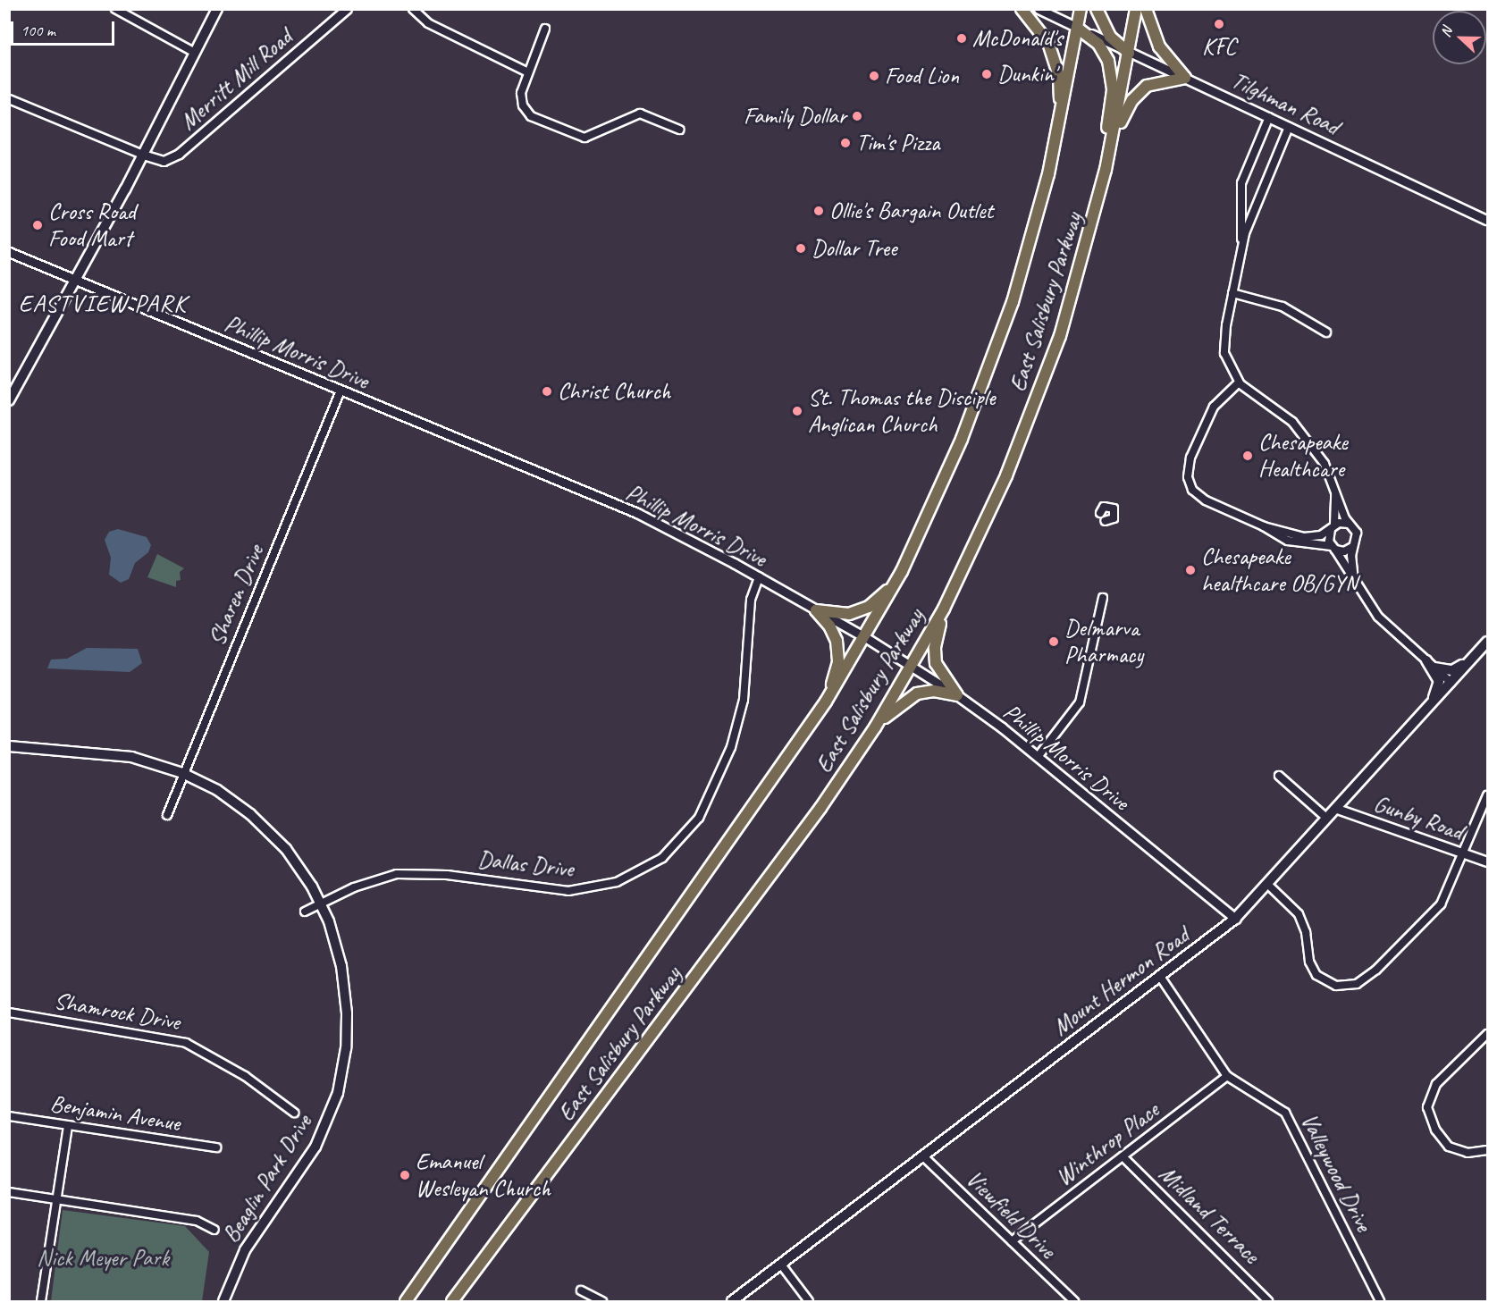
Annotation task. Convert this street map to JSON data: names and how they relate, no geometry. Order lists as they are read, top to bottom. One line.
{"streets":{"main road":["East Salisbury Parkway","Mount Hermon Road","Beaglin Park Drive"],"street":["Merritt Mill Road","Tilghman Road","Phillip Morris Drive","Sharen Drive","Gunby Road","Dallas Drive","Shamrock Drive","Benjamin Avenue","Winthrop Place","Valleywood Drive","Viewfield Drive","Midland Terrace"]},"crossings":[["Tilghman Road","East Salisbury Parkway"],["East Salisbury Parkway","Phillip Morris Drive"],["Phillip Morris Drive","Sharen Drive"],["Phillip Morris Drive","Dallas Drive"],["Phillip Morris Drive","Mount Hermon Road"],["Sharen Drive","Beaglin Park Drive"],["Gunby Road","Mount Hermon Road"],["Dallas Drive","Beaglin Park Drive"],["Mount Hermon Road","Valleywood Drive"],["Mount Hermon Road","Viewfield Drive"],["Winthrop Place","Valleywood Drive"],["Winthrop Place","Viewfield Drive"],["Winthrop Place","Midland Terrace"]],"districts":["EASTVIEW PARK"],"parks":["Nick Meyer Park"],"places":["KFC","McDonald's","Dunkin'","Food Lion","Family Dollar","Tim's Pizza","Ollie's Bargain Outlet","Cross Road Food Mart","Dollar Tree","Christ Church","St. Thomas the Disciple Anglican Church","Chesapeake Healthcare","Chesapeake healthcare OB/GYN","Delmarva Pharmacy","Emanuel Wesleyan Church"],"scale_bar":"100 m","north":"left"}
